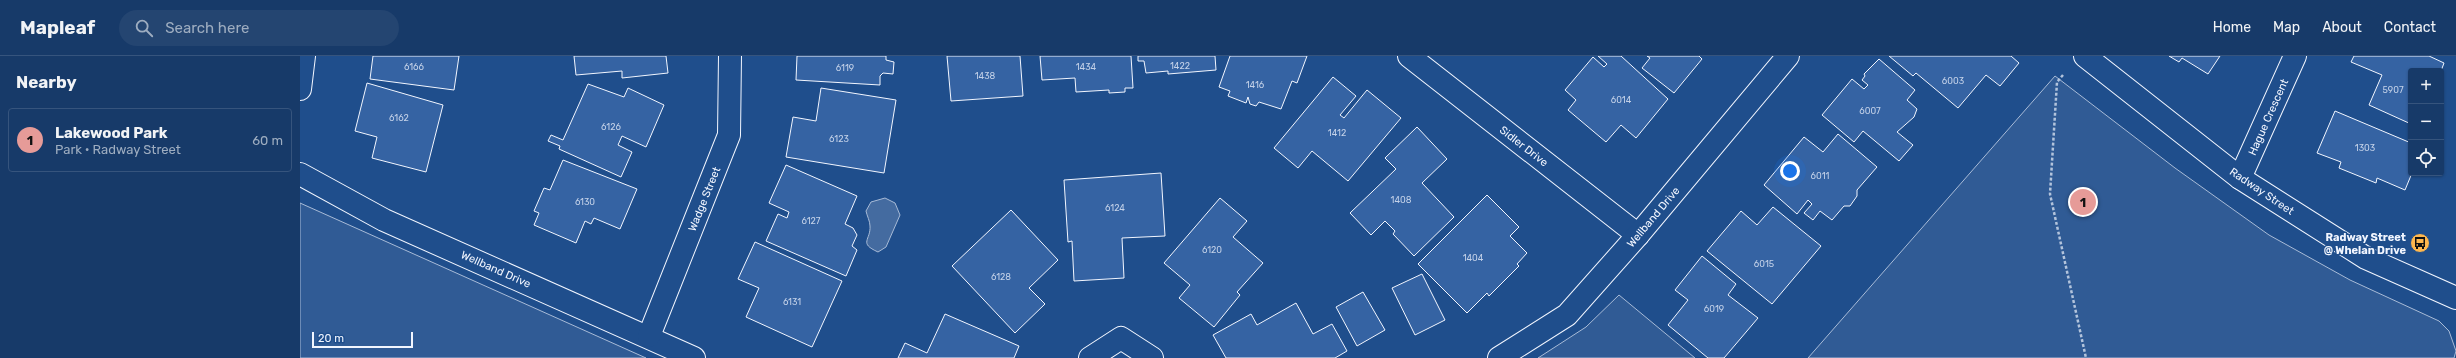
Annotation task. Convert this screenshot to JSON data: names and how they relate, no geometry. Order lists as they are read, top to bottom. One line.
{"streets":{"street":["Hague Crescent","Sidler Drive","Radway Street","Wadge Street","Wellband Drive"]},"crossings":[["Hague Crescent","Radway Street"],["Sidler Drive","Wellband Drive"],["Wadge Street","Wellband Drive"]],"places":{"bus stop":["Radway Street @ Whelan Drive"]},"house_numbers":["1422","6166","1434","6119","1438","6003","1416","5907","6014","6007","6162","6126","1412","6123","1303","6011","1408","6130","6124","6127","6120","1404","6015","6128","6131","6019"],"scale_bar":"20 m","page":{"header":"Mapleaf","search":"Search here","nav":["Home","Map","About","Contact"],"heading":"Nearby","map_buttons":["+","−"],"list":[{"mark":"1","name":"Lakewood Park","note":"Park · Radway Street","value":"60 m"}],"pins":"1","scale":"20 m"}}
